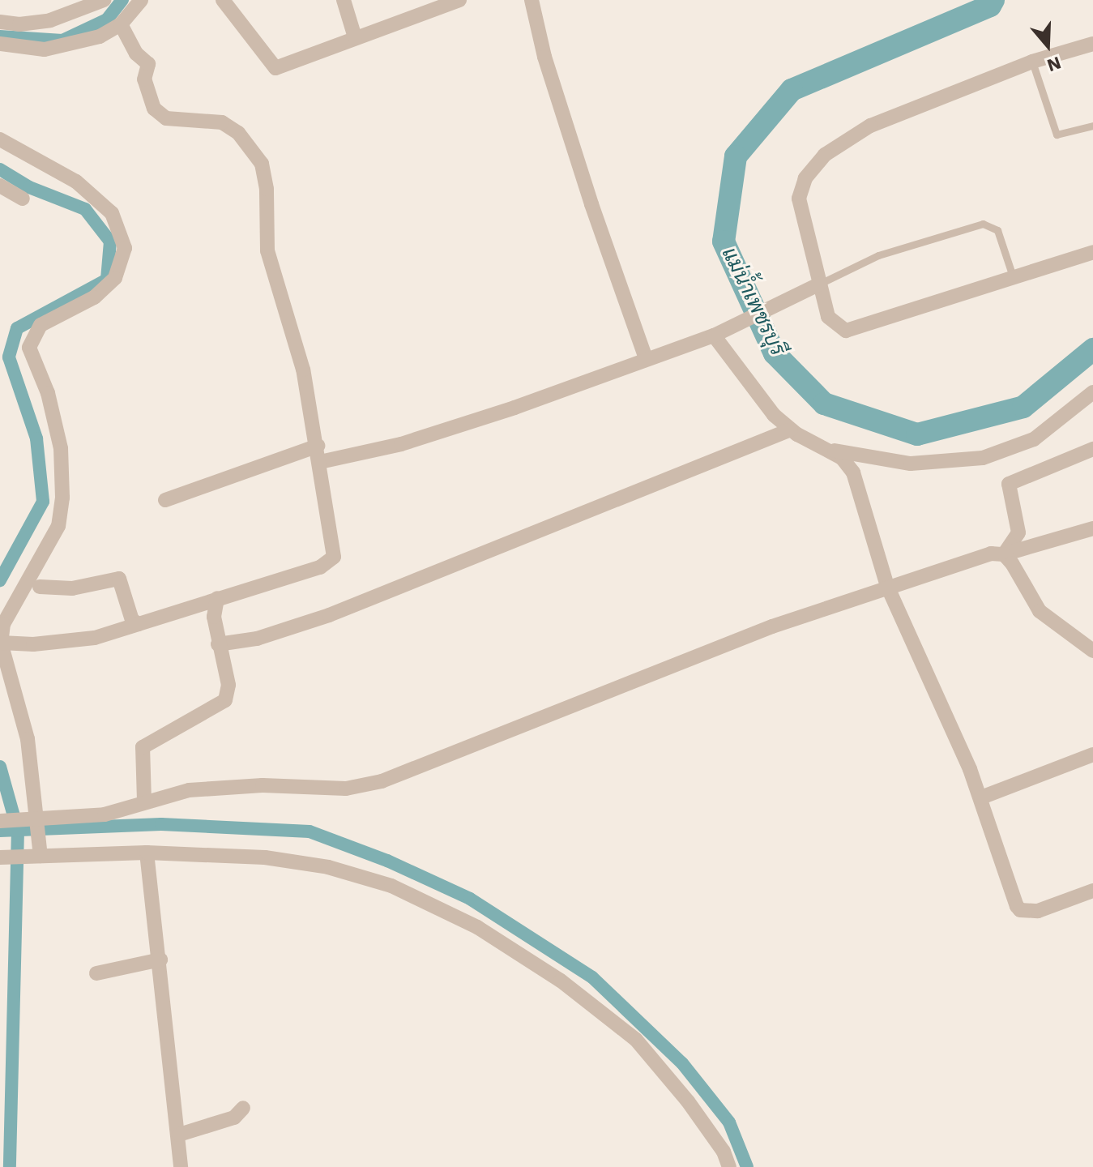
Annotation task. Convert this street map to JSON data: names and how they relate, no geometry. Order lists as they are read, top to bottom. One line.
{"water":["แม่น้ำเพชรบุรี"],"north":"bottom"}
